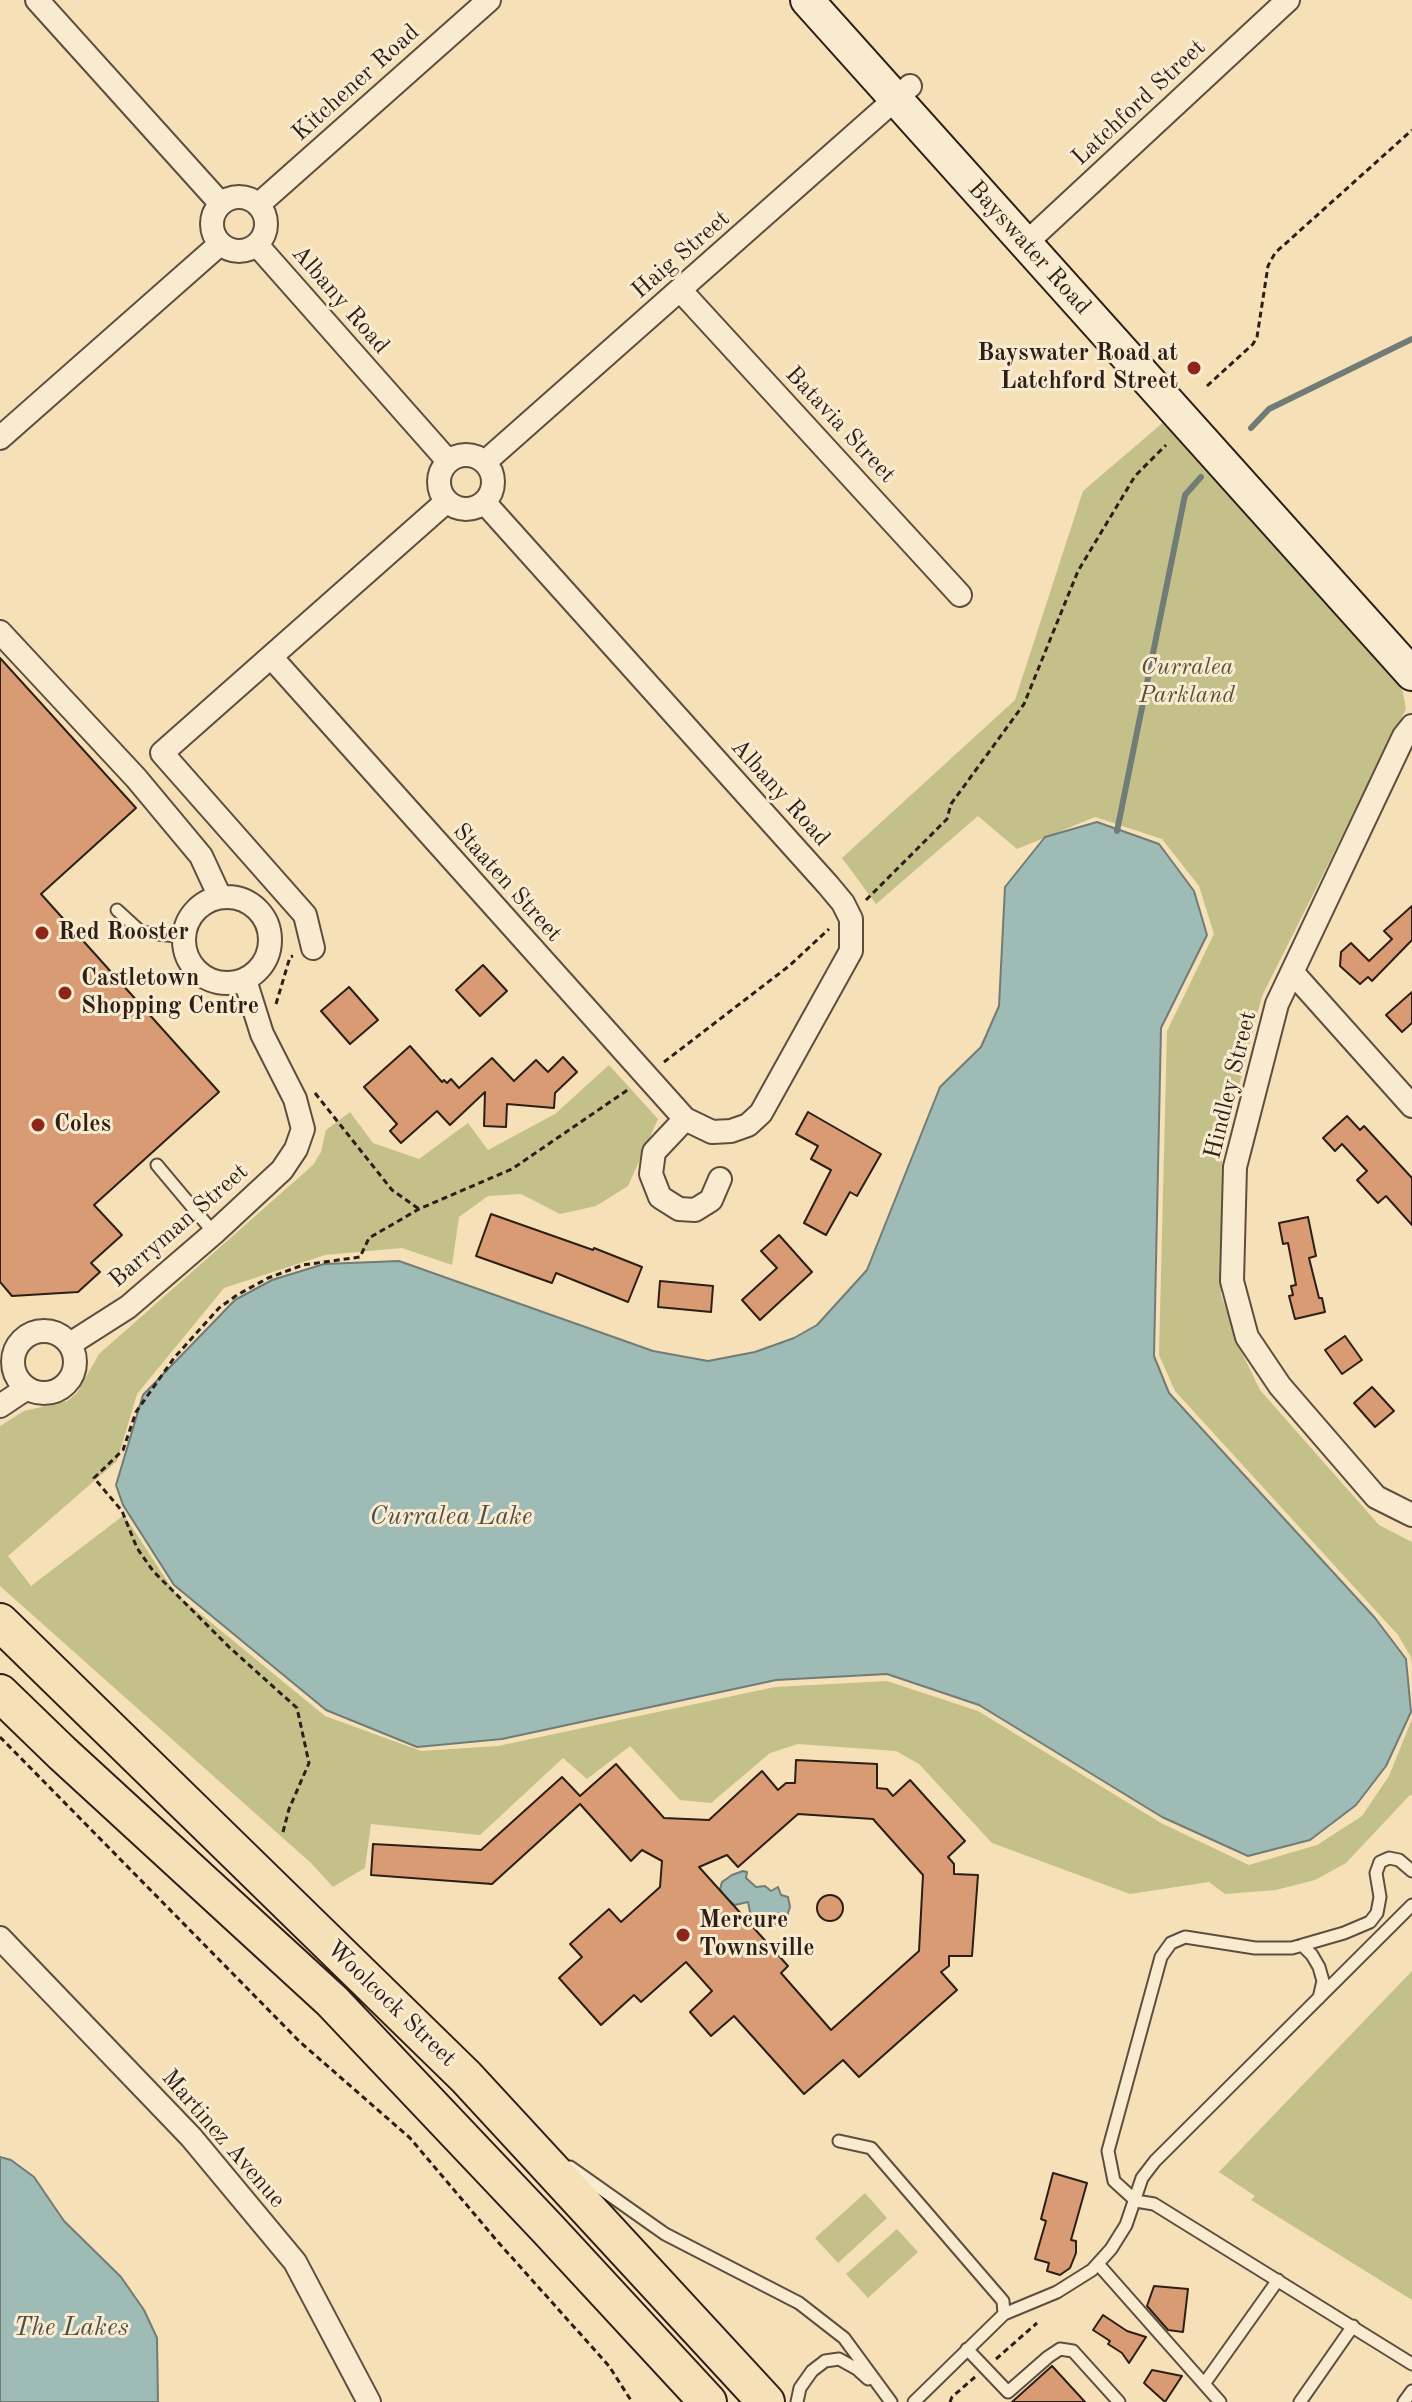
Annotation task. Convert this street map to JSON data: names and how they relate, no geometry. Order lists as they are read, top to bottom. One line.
{"streets":{"main road":["Bayswater Road","Woolcock Street"],"street":["Kitchener Road","Latchford Street","Haig Street","Albany Road","Batavia Street","Staaten Street","Hindley Street","Barryman Street","Martinez Avenue"]},"crossings":[["Kitchener Road","Albany Road"],["Latchford Street","Bayswater Road"],["Bayswater Road","Haig Street"],["Haig Street","Albany Road"],["Haig Street","Batavia Street"],["Albany Road","Staaten Street"]],"water":["Curralea Lake","The Lakes"],"parks":["Curralea Parkland"],"places":["Bayswater Road at Latchford Street","Red Rooster","Castletown Shopping Centre","Coles","Mercure Townsville"]}
